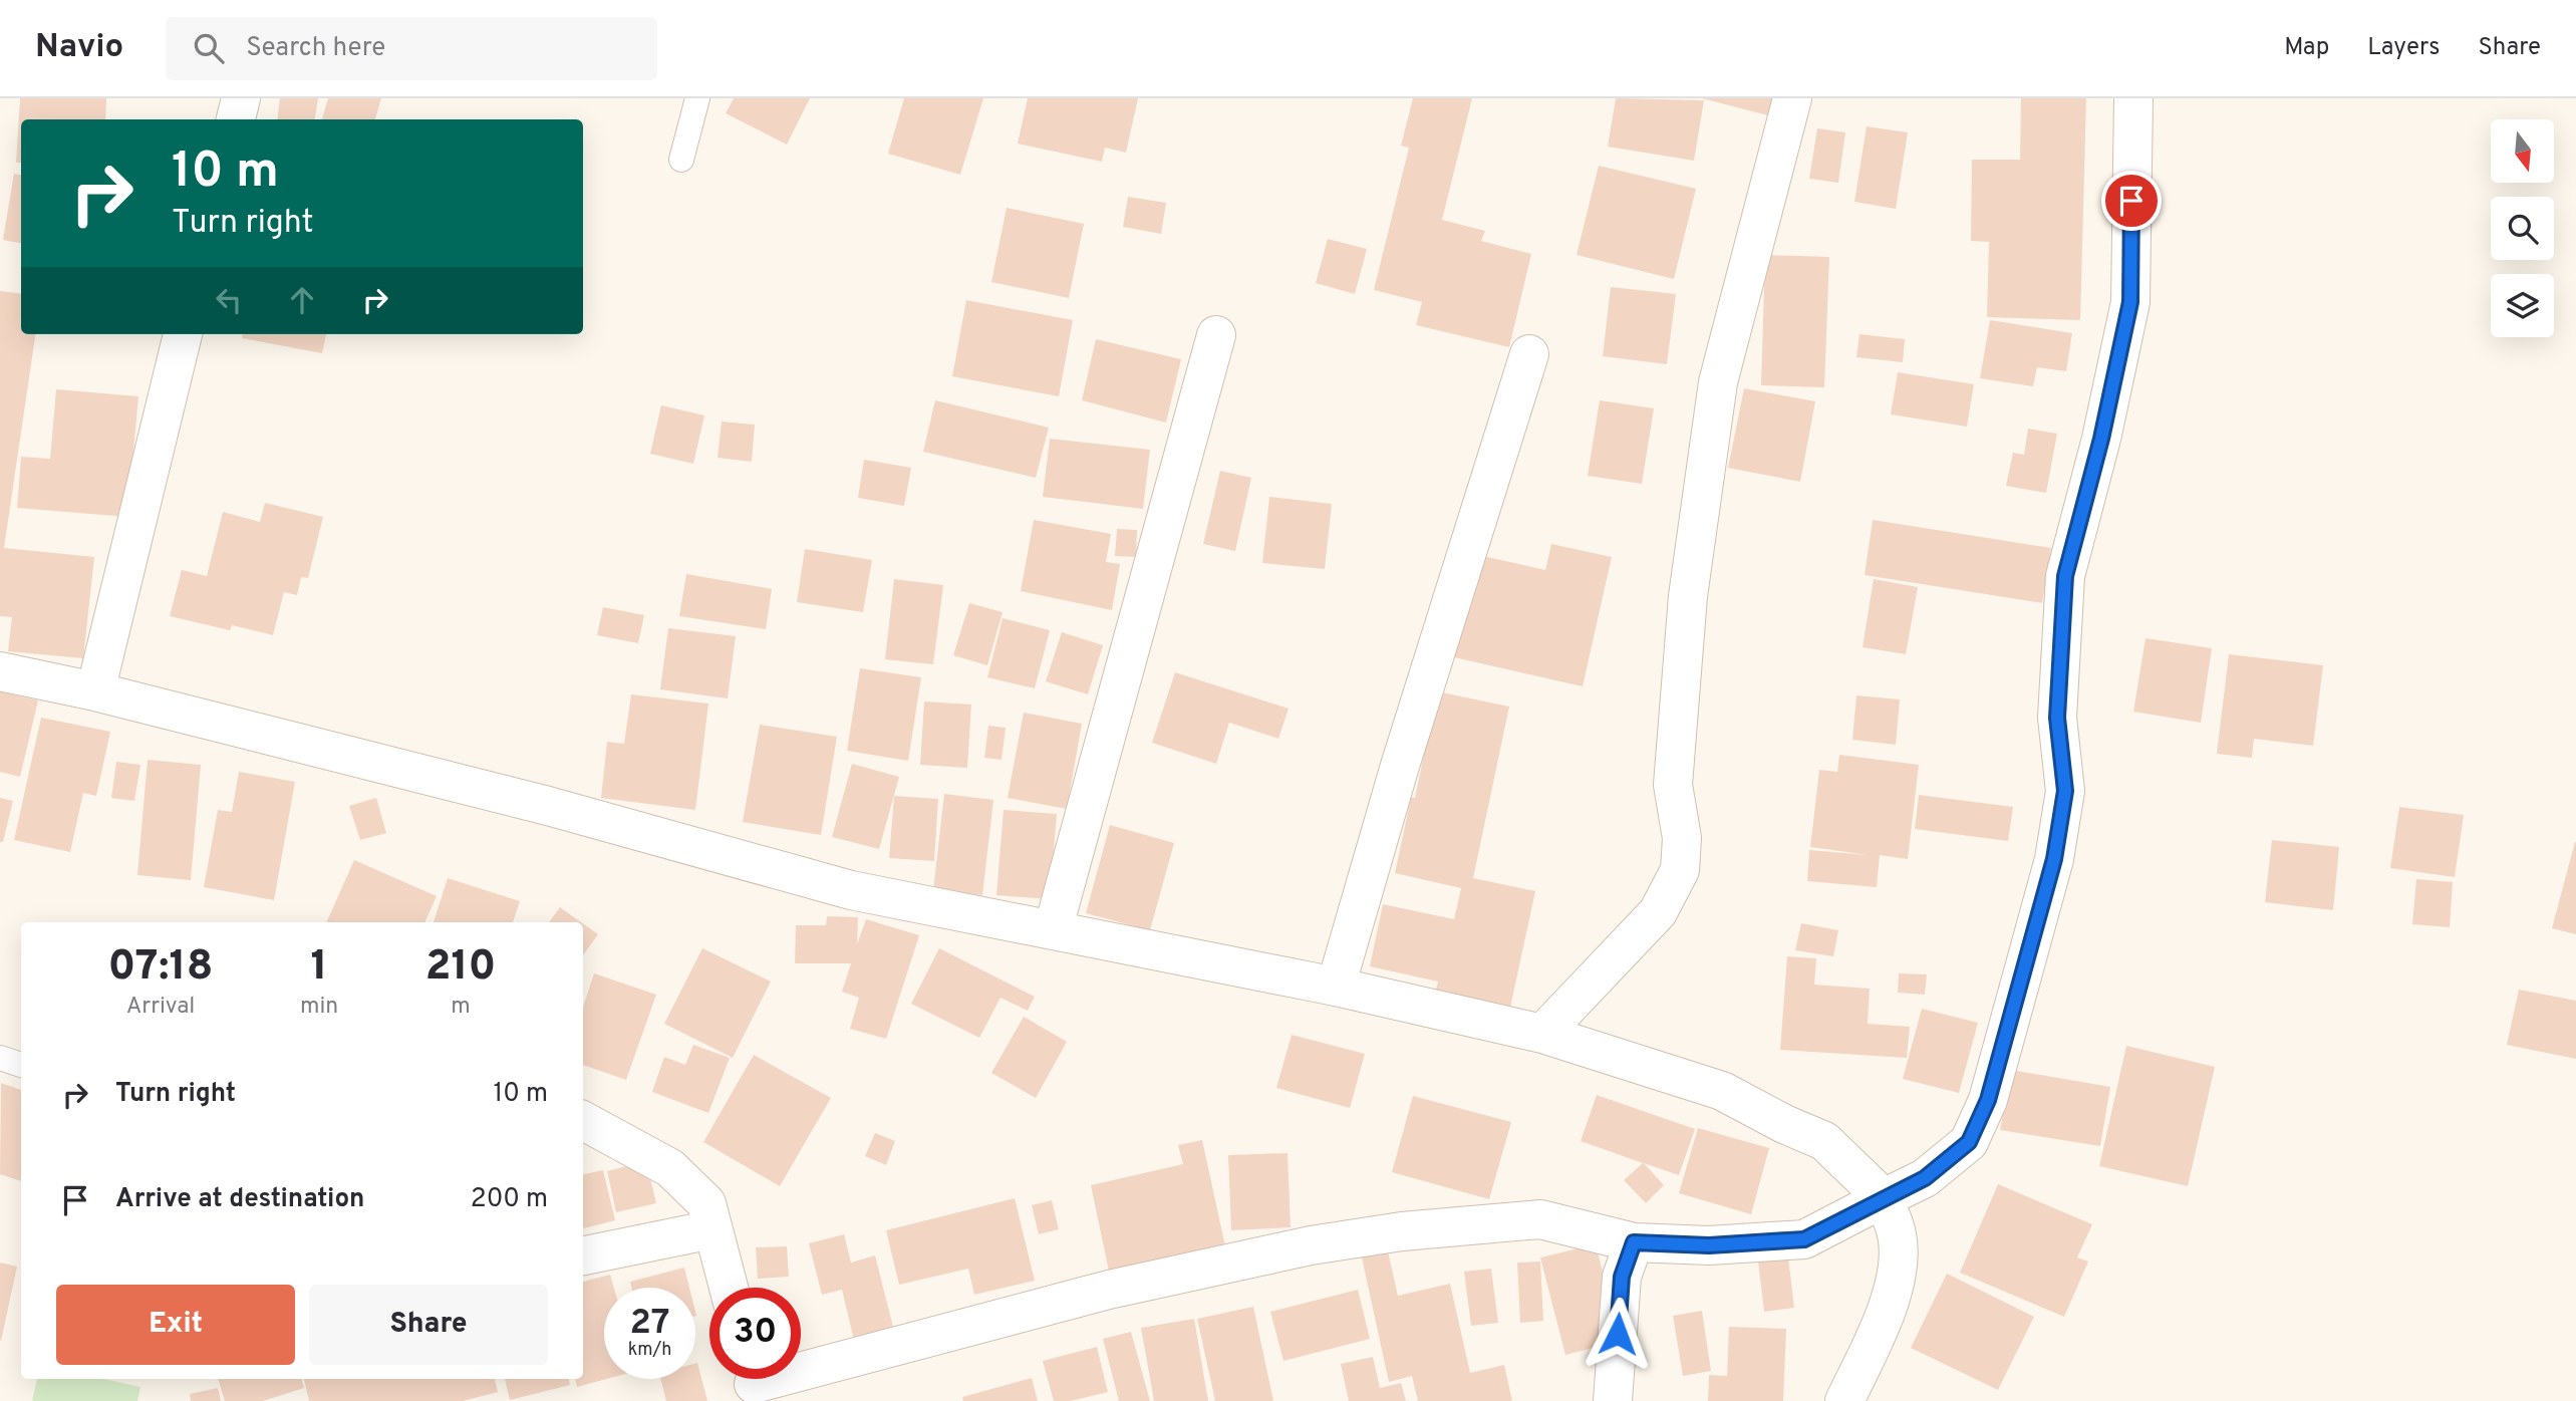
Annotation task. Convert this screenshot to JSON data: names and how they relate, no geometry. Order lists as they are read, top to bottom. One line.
{"north":"bottom","page":{"header":"Navio","search":"Search here","nav":["Map","Layers","Share"],"turn":["10 m","Turn right"],"eta":["07:18","Arrival","1","min","210","m"],"list":[{"name":"Turn right","value":"10 m"},{"name":"Arrive at destination","value":"200 m"}],"buttons":["Exit","Share"],"speed":"27 km/h","limit":"30"}}
